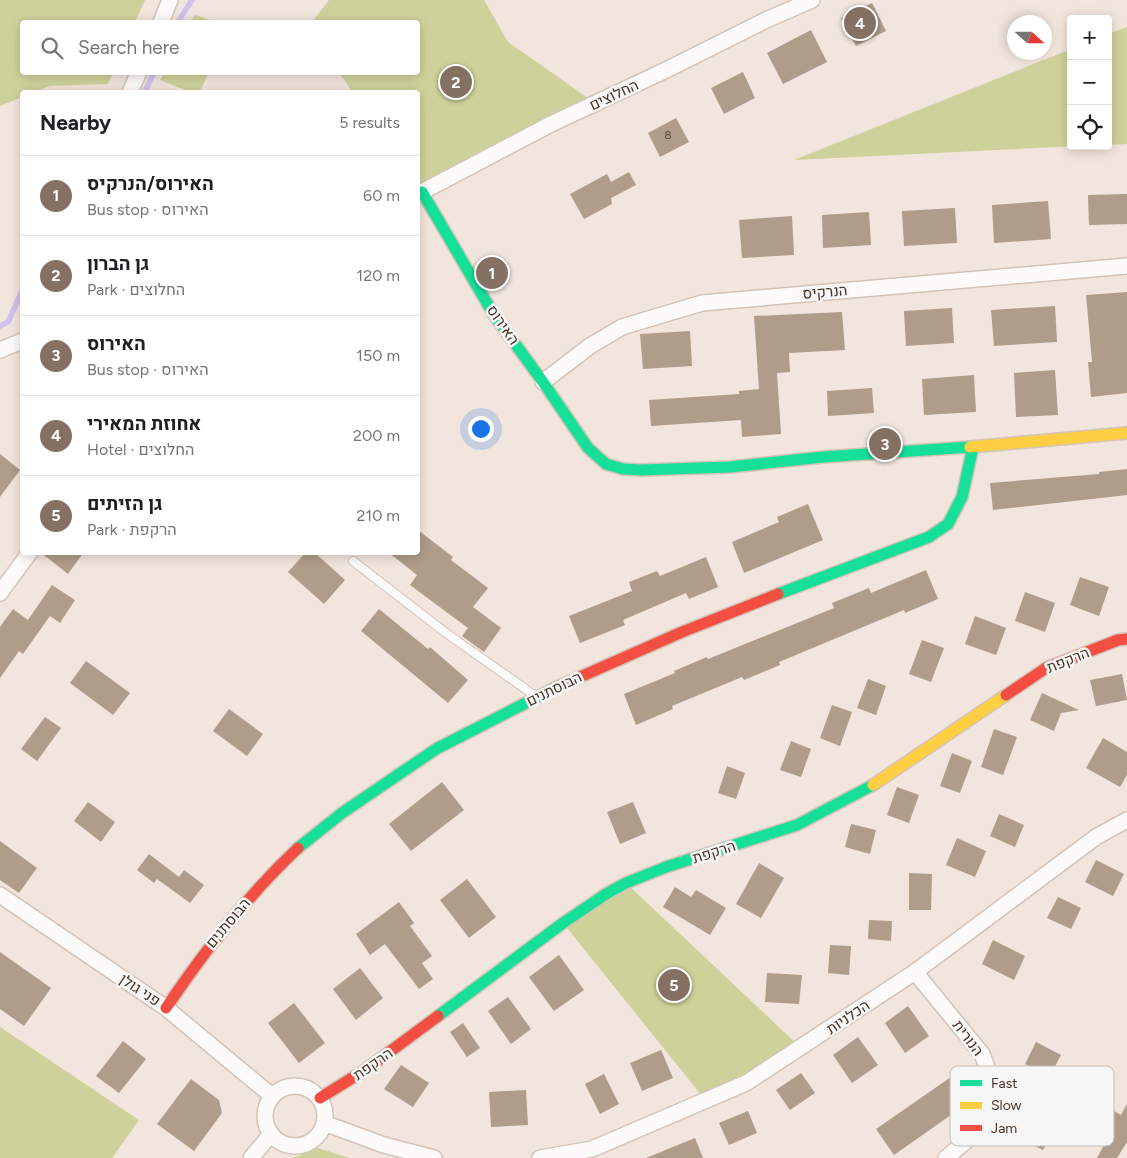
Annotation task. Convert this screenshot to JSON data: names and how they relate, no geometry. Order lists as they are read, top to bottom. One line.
{"streets":{"street":["החלוצים","הנרקיס","האירוס","הרקפת","הבוסתנים","פני גולן","הכלניות","הנורית"]},"crossings":[["החלוצים","האירוס"],["הנרקיס","האירוס"],["האירוס","הבוסתנים"],["הרקפת","פני גולן"],["הבוסתנים","פני גולן"],["הכלניות","הנורית"]],"house_numbers":["8"],"legend":["Fast","Slow","Jam"],"north":"right","page":{"pins":["4","2","1","3","5"],"map_buttons":["+","−"],"search":"Search here","heading":["Nearby","5 results"],"list":[{"mark":"1","name":"האירוס/הנרקיס","note":"Bus stop · האירוס","value":"60 m"},{"mark":"2","name":"גן הברון","note":"Park · החלוצים","value":"120 m"},{"mark":"3","name":"האירוס","note":"Bus stop · האירוס","value":"150 m"},{"mark":"4","name":"אחוזת המאירי","note":"Hotel · החלוצים","value":"200 m"},{"mark":"5","name":"גן הזיתים","note":"Park · הרקפת","value":"210 m"}]}}
